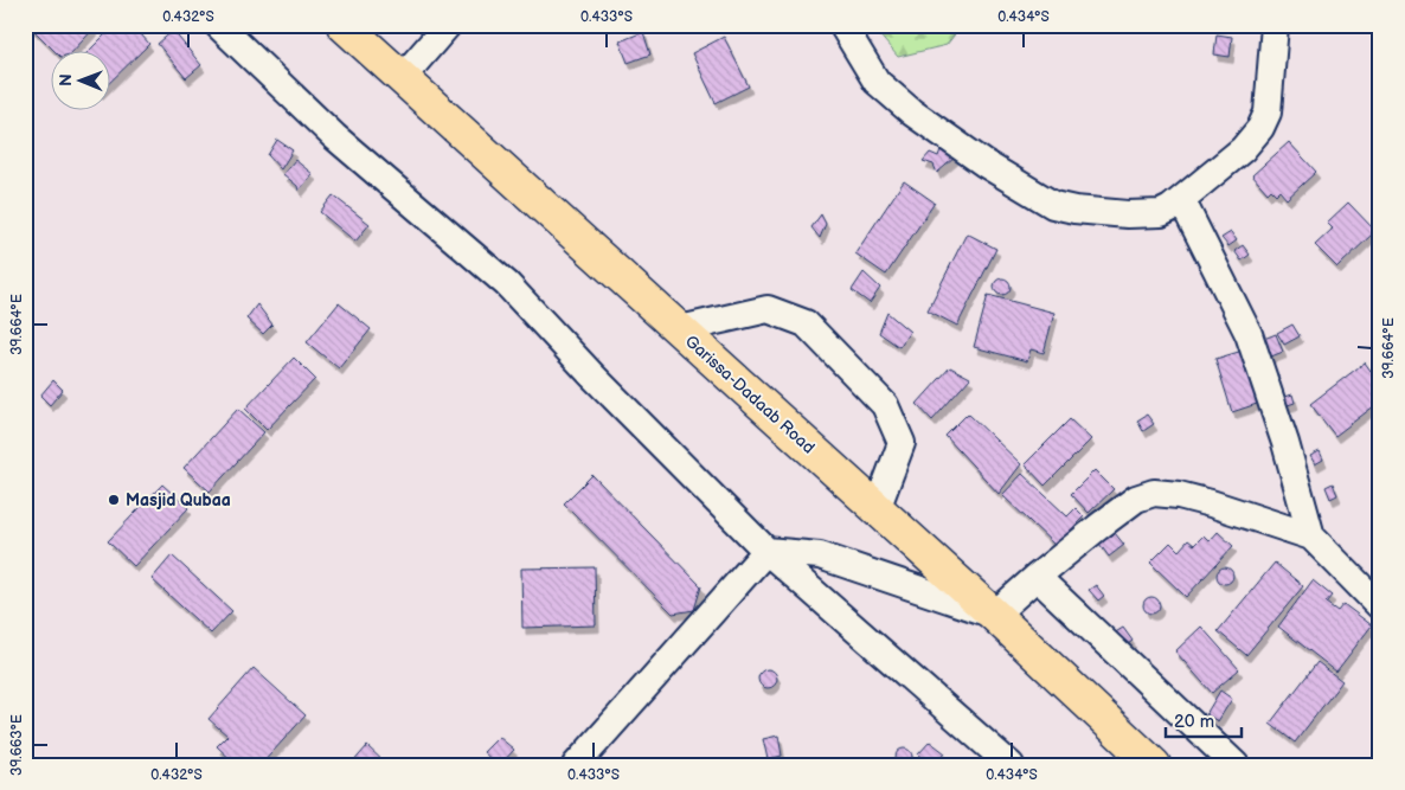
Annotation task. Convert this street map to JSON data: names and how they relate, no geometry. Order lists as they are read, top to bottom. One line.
{"streets":{"highway":["Garissa-Dadaab Road"]},"places":["Masjid Qubaa"],"scale_bar":"20 m","north":"left","coordinates":["0.432°S","0.433°S","0.434°S","39.664°E","39.663°E"]}
